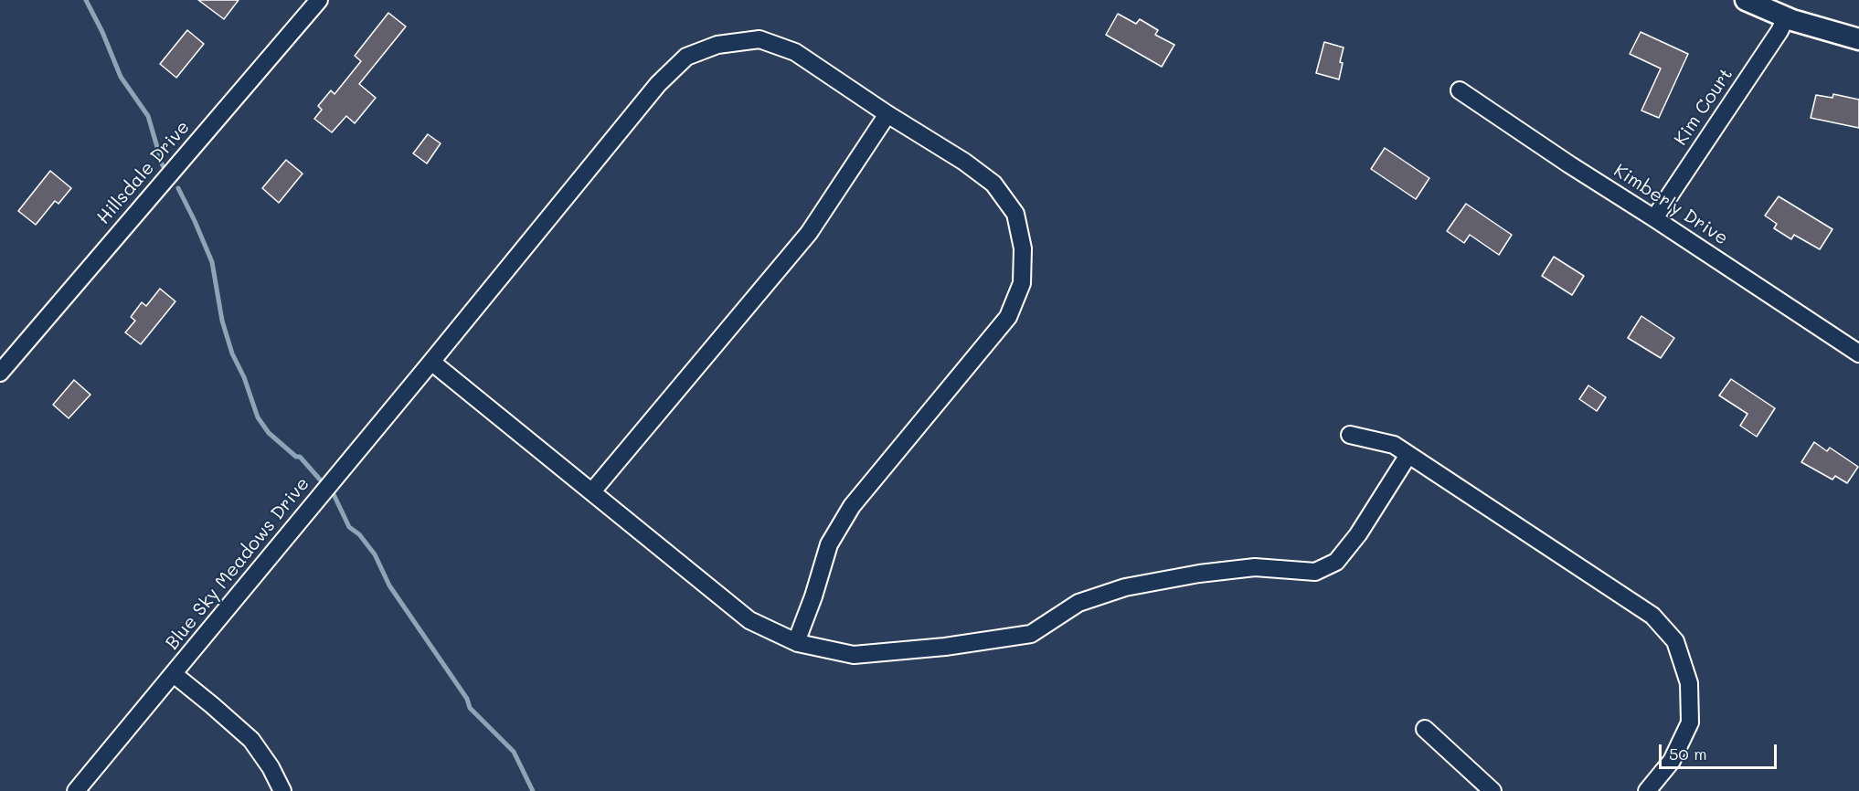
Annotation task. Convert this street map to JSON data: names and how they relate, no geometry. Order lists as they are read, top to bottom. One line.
{"streets":{"street":["Kim Court","Hillsdale Drive","Kimberly Drive","Blue Sky Meadows Drive"]},"crossings":[["Kim Court","Kimberly Drive"]],"scale_bar":"50 m"}
